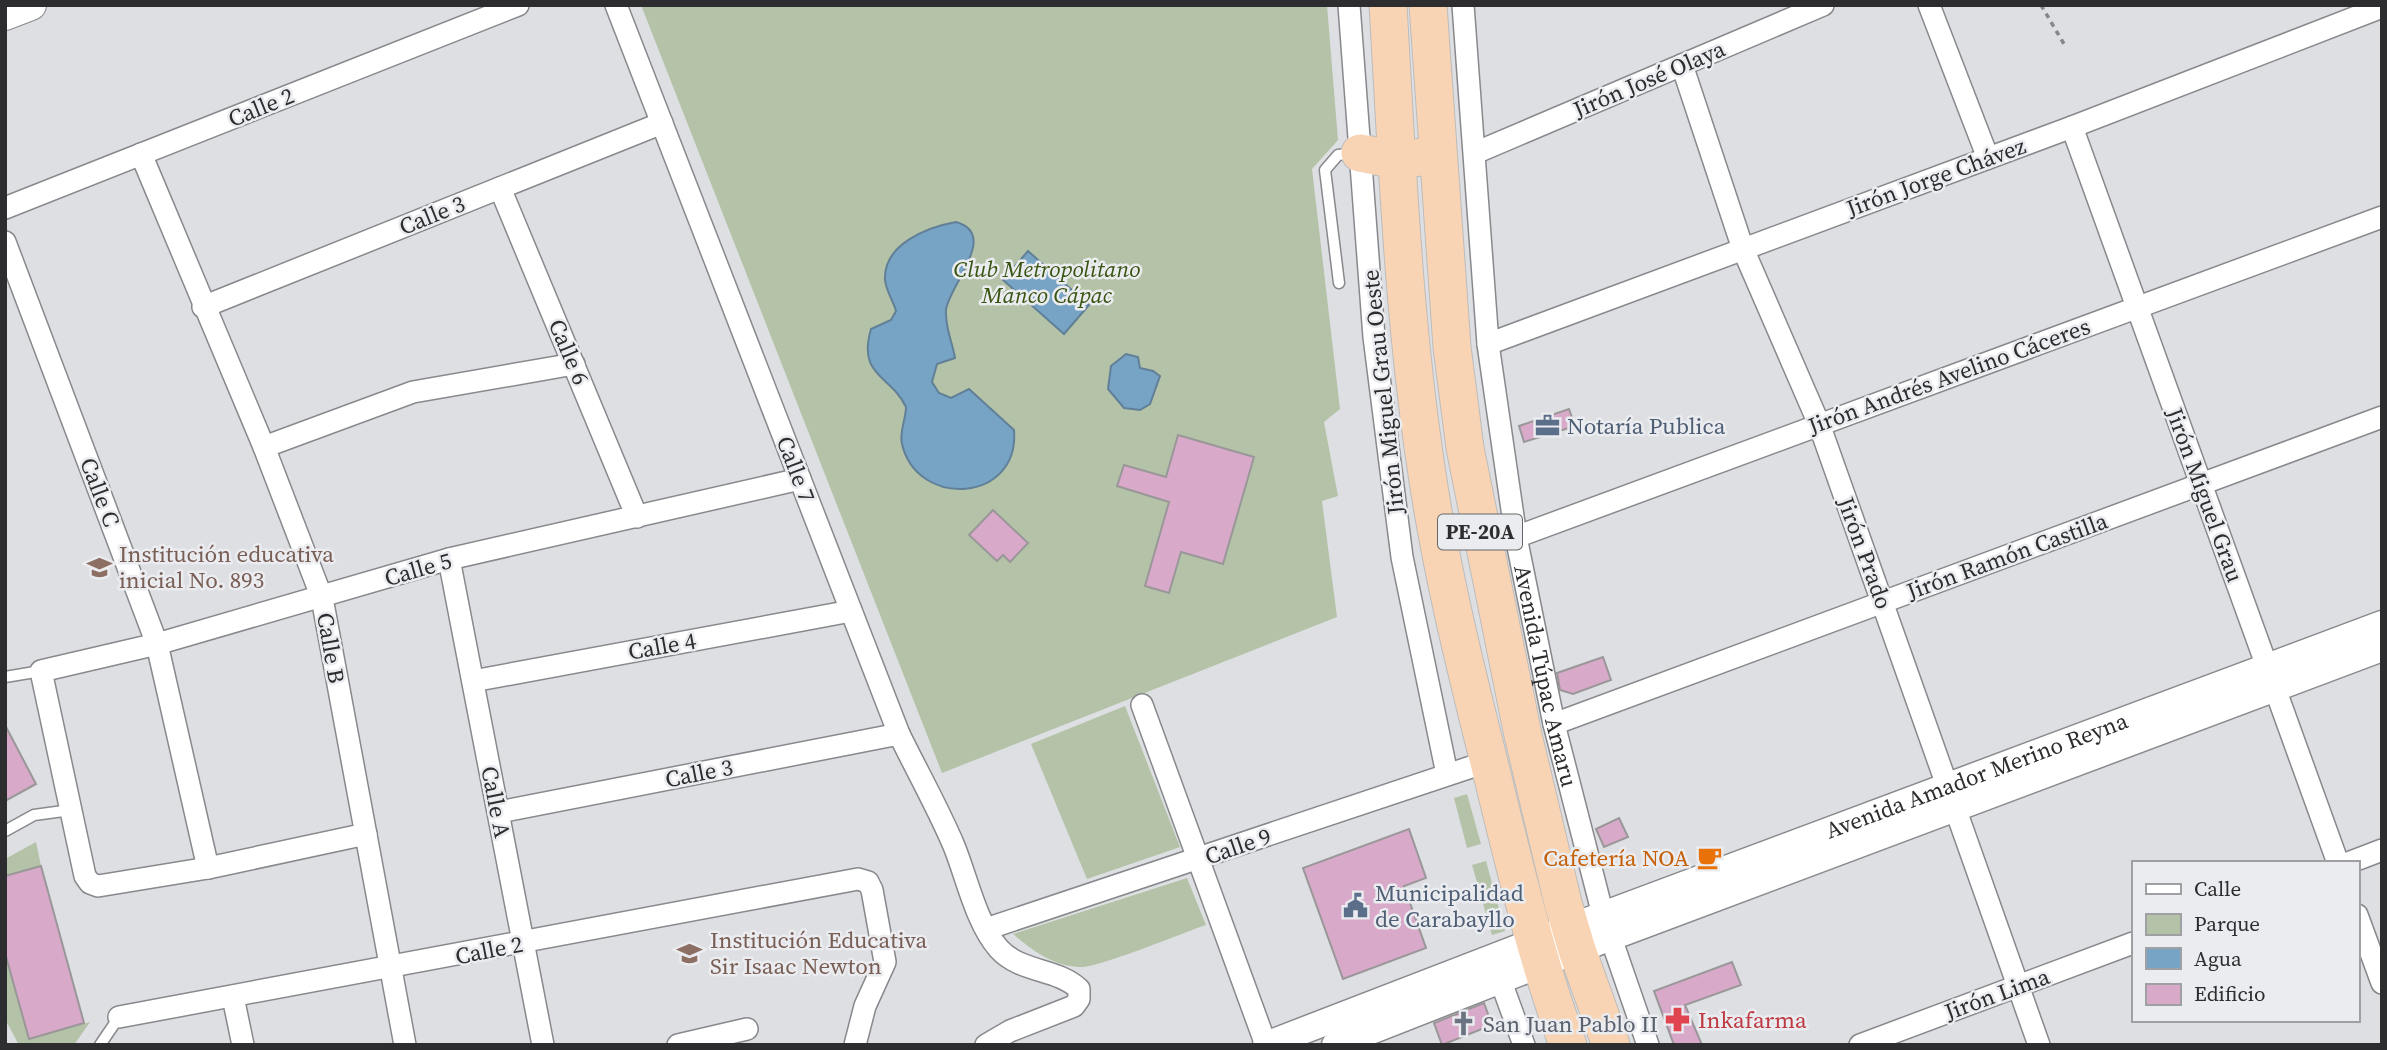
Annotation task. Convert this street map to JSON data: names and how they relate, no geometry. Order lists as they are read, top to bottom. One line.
{"streets":{"highway":["PE-20A","Avenida Túpac Amaru"],"street":["Jirón José Olaya","Calle 2","Jirón Jorge Chávez","Calle 3","Calle 6","Jirón Andrés Avelino Cáceres","Jirón Miguel Grau Oeste","Calle 7","Calle C","Jirón Miguel Grau","Jirón Prado","Jirón Ramón Castilla","Calle 5","Calle 4","Calle B","Avenida Amador Merino Reyna","Calle A","Calle 9","Jirón Lima"]},"crossings":[["Jirón José Olaya","Jirón Prado"],["Jirón José Olaya","Avenida Túpac Amaru"],["Calle 2","Calle B"],["Calle 2","Calle A"],["Jirón Jorge Chávez","Jirón Miguel Grau"],["Jirón Jorge Chávez","Jirón Prado"],["Jirón Jorge Chávez","Avenida Túpac Amaru"],["Calle 3","Calle 6"],["Calle 3","Calle 7"],["Calle 3","Calle B"],["Calle 3","Calle A"],["Calle 6","Calle 5"],["Jirón Andrés Avelino Cáceres","Jirón Miguel Grau"],["Jirón Andrés Avelino Cáceres","Jirón Prado"],["Jirón Andrés Avelino Cáceres","Avenida Túpac Amaru"],["Jirón Miguel Grau Oeste","Calle 9"],["Calle 7","Calle 5"],["Calle 7","Calle 4"],["Calle 7","Calle 9"],["Calle C","Calle 5"],["Jirón Miguel Grau","Jirón Ramón Castilla"],["Jirón Miguel Grau","Avenida Amador Merino Reyna"],["PE-20A","Avenida Amador Merino Reyna"],["PE-20A","Calle 9"],["Jirón Prado","Jirón Ramón Castilla"],["Jirón Prado","Avenida Amador Merino Reyna"],["Jirón Prado","Jirón Lima"],["Jirón Ramón Castilla","Avenida Túpac Amaru"],["Calle 5","Calle B"],["Calle 5","Calle A"],["Calle 4","Calle A"],["Avenida Túpac Amaru","Avenida Amador Merino Reyna"]],"parks":["Club Metropolitano Manco Cápac"],"places":{"office":["Notaría Publica"],"school or university":["Institución educativa inicial No. 893","Institución Educativa Sir Isaac Newton"],"cafe":["Cafetería NOA"],"public building":["Municipalidad de Carabayllo"],"pharmacy":["Inkafarma"],"church":["San Juan Pablo II"]},"legend":["Calle","Parque","Agua","Edificio"]}
